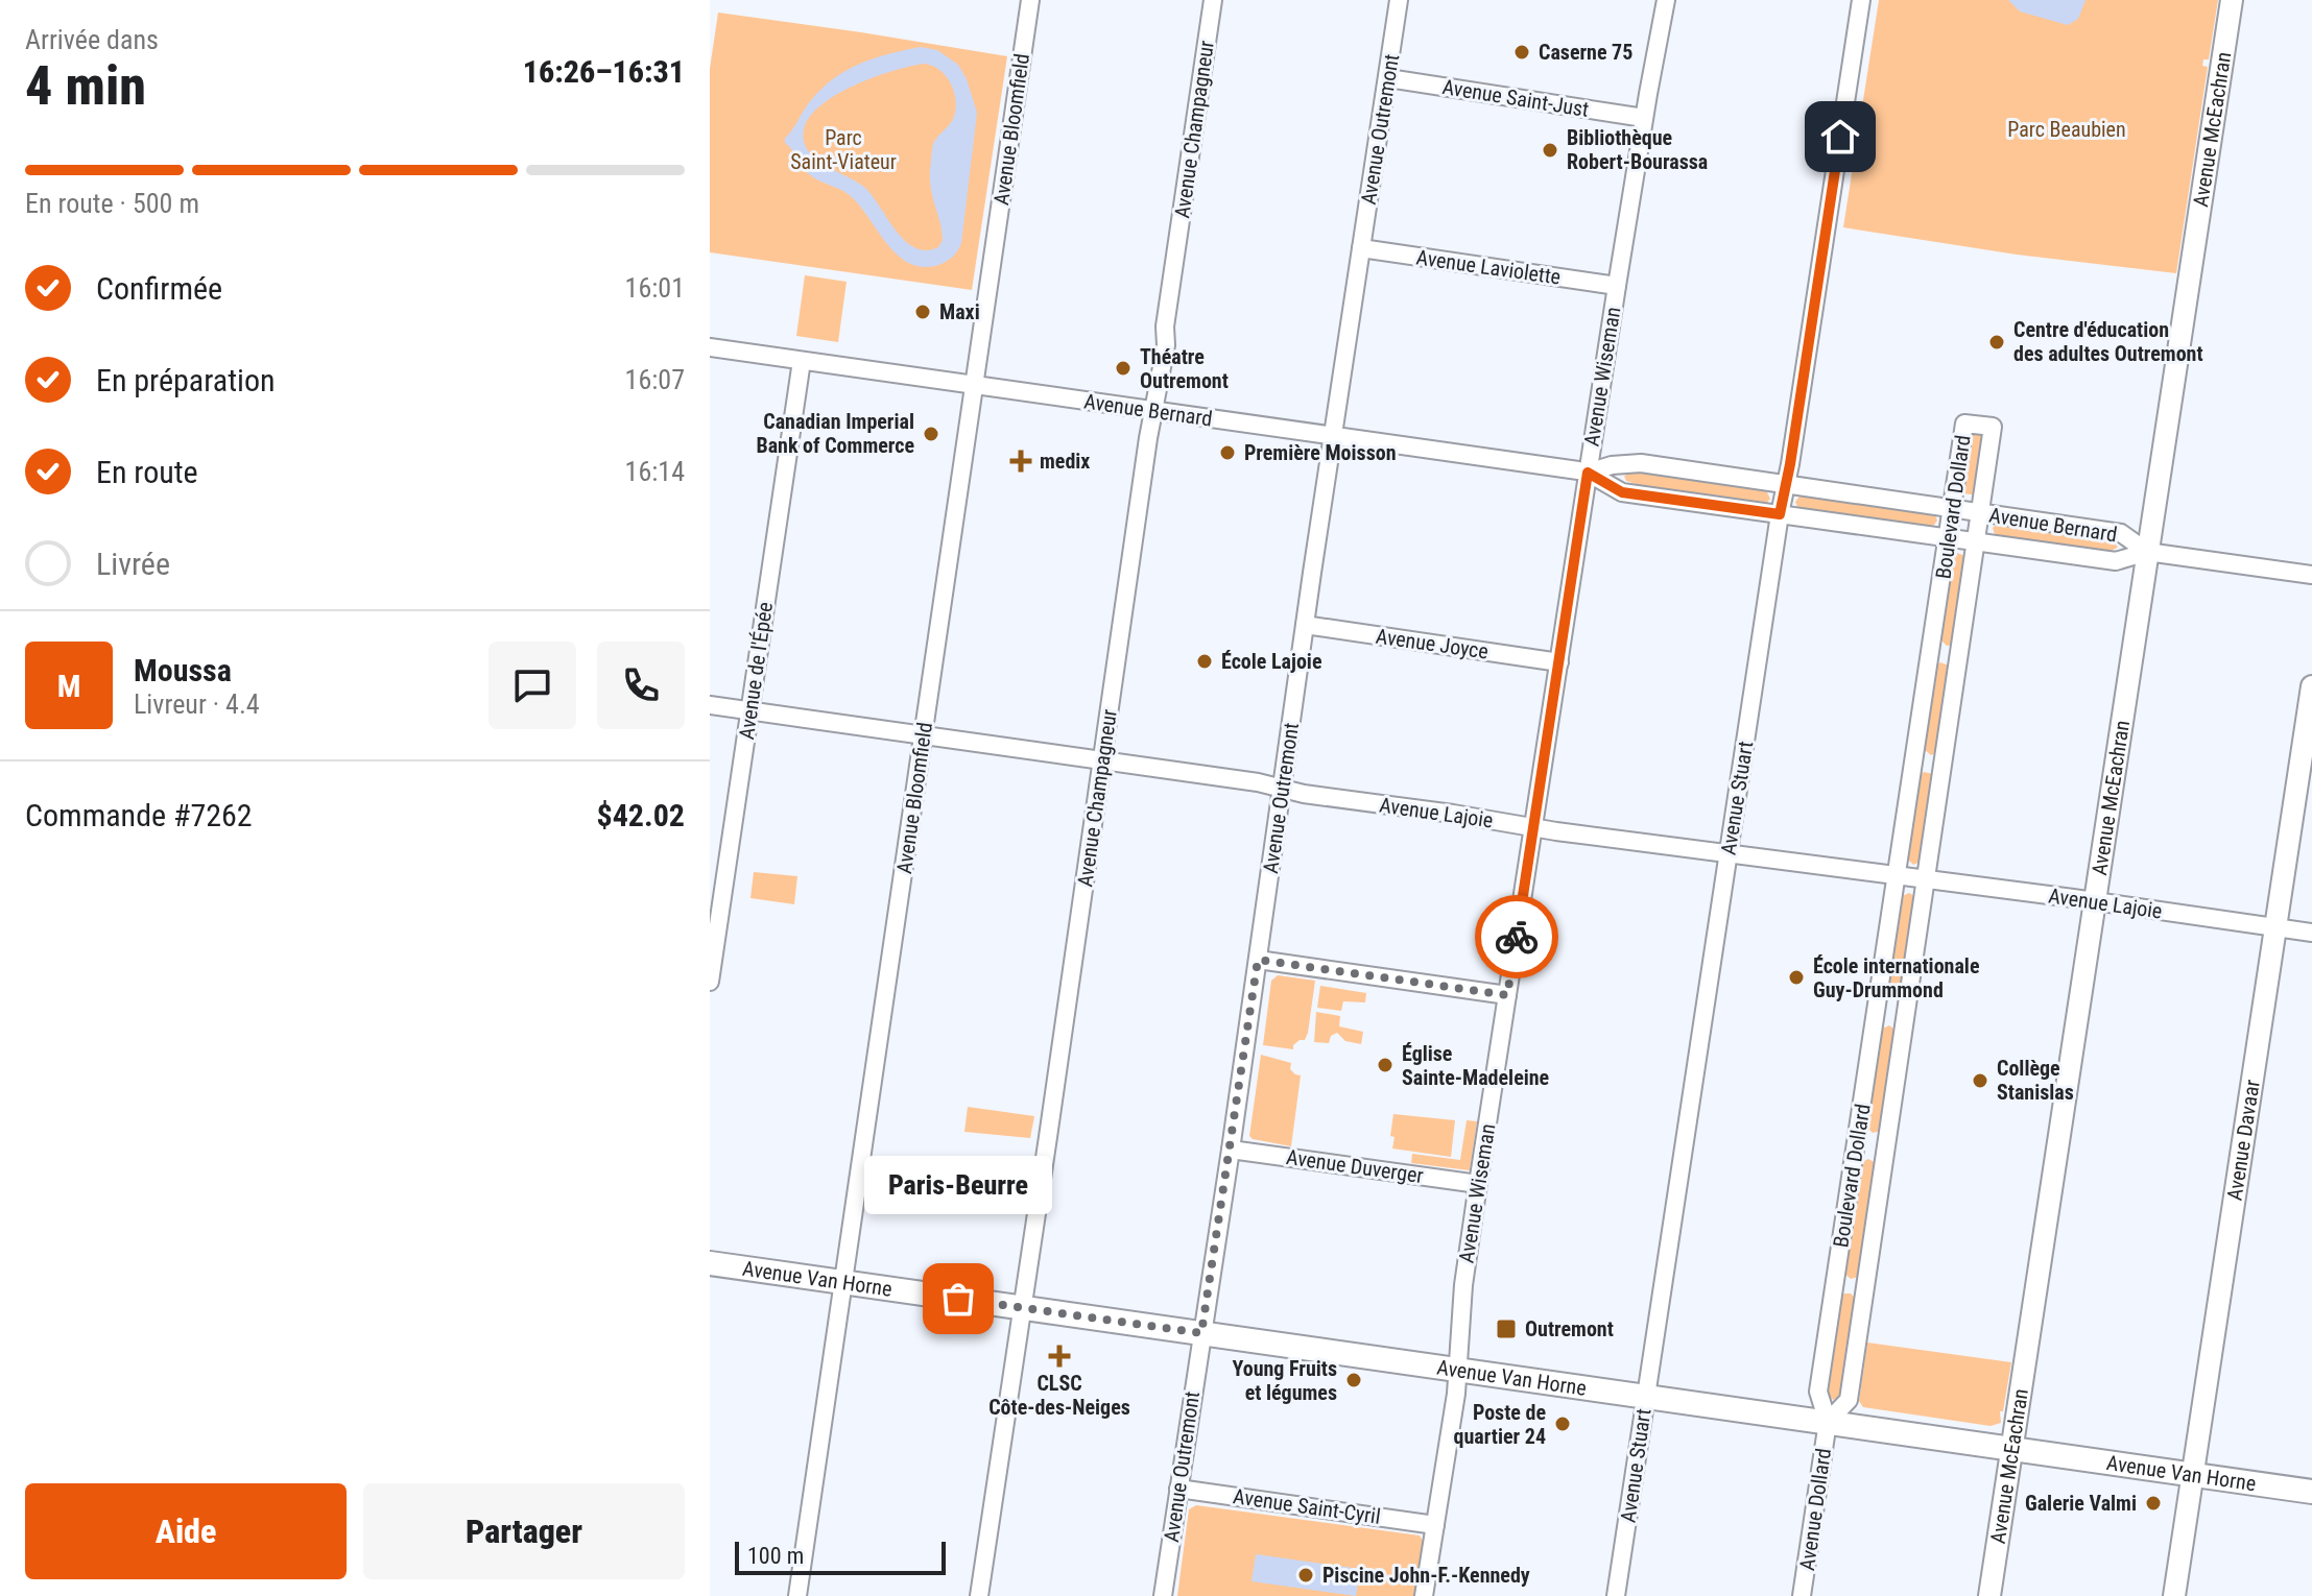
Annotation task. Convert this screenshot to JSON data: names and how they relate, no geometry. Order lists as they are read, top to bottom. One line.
{"streets":{"main road":["Avenue Van Horne"],"street":["Avenue Saint-Just","Avenue Bloomfield","Avenue Champagneur","Avenue Outremont","Avenue McEachran","Avenue Laviolette","Avenue Wiseman","Avenue Bernard","Boulevard Dollard","Avenue Joyce","Avenue de l'Épée","Avenue Stuart","Avenue Lajoie","Avenue Davaar","Avenue Duverger","Avenue Saint-Cyril","Avenue Dollard"]},"crossings":[["Avenue Saint-Just","Avenue Outremont"],["Avenue Saint-Just","Avenue Wiseman"],["Avenue Bloomfield","Avenue Bernard"],["Avenue Bloomfield","Avenue Lajoie"],["Avenue Bloomfield","Avenue Van Horne"],["Avenue Champagneur","Avenue Bernard"],["Avenue Champagneur","Avenue Lajoie"],["Avenue Champagneur","Avenue Van Horne"],["Avenue Outremont","Avenue Laviolette"],["Avenue Outremont","Avenue Bernard"],["Avenue Outremont","Avenue Joyce"],["Avenue Outremont","Avenue Lajoie"],["Avenue Outremont","Avenue Duverger"],["Avenue Outremont","Avenue Van Horne"],["Avenue Outremont","Avenue Saint-Cyril"],["Avenue McEachran","Avenue Bernard"],["Avenue McEachran","Avenue Lajoie"],["Avenue McEachran","Avenue Van Horne"],["Avenue Laviolette","Avenue Wiseman"],["Avenue Wiseman","Avenue Bernard"],["Avenue Wiseman","Avenue Joyce"],["Avenue Wiseman","Avenue Lajoie"],["Avenue Wiseman","Avenue Duverger"],["Avenue Wiseman","Avenue Van Horne"],["Avenue Wiseman","Avenue Saint-Cyril"],["Avenue Bernard","Boulevard Dollard"],["Avenue Bernard","Avenue de l'Épée"],["Avenue Bernard","Avenue Stuart"],["Boulevard Dollard","Avenue Lajoie"],["Boulevard Dollard","Avenue Van Horne"],["Boulevard Dollard","Avenue Dollard"],["Avenue de l'Épée","Avenue Lajoie"],["Avenue Stuart","Avenue Lajoie"],["Avenue Stuart","Avenue Van Horne"],["Avenue Lajoie","Avenue Davaar"],["Avenue Davaar","Avenue Van Horne"],["Avenue Van Horne","Avenue Dollard"]],"parks":["Parc Beaubien","Parc Saint-Viateur"],"places":{"other":["Caserne 75","Bibliothèque Robert-Bourassa","Maxi","Centre d'éducation des adultes Outremont","Théatre Outremont","Canadian Imperial Bank of Commerce","Première Moisson","École Lajoie","École internationale Guy-Drummond","Église Sainte-Madeleine","Collège Stanislas","Paris-Beurre","Young Fruits et légumes","Poste de quartier 24","Galerie Valmi","Piscine John-F.-Kennedy"],"health":["medix","CLSC Côte-des-Neiges"],"transit":["Outremont"]},"scale_bar":"100 m","page":{"heading":["4 min","Arrivée dans","16:26–16:31"],"panel":["Moussa","Livreur · 4.4","Commande #7262","$42.02"],"bar":"En route · 500 m","list":[["Confirmée","16:01"],["En préparation","16:07"],["En route","16:14"],"Livrée"],"round":"M","bubble":"Paris-Beurre","buttons":["Aide","Partager"],"scale":"100 m"}}
